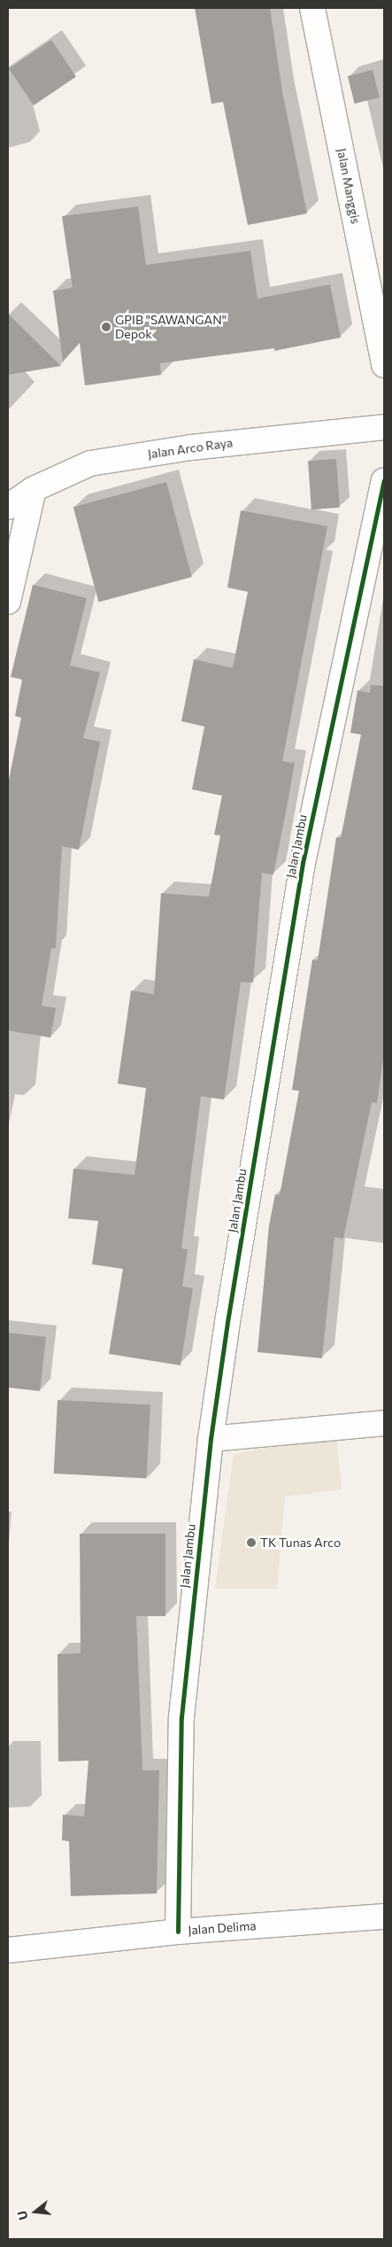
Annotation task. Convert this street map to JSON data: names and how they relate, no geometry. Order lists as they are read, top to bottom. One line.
{"streets":{"street":["Jalan Manggis","Jalan Arco Raya","Jalan Jambu","Jalan Delima"]},"crossings":[["Jalan Jambu","Jalan Delima"]],"places":["GPIB \"SAWANGAN\" Depok","TK Tunas Arco"],"north":"left"}
